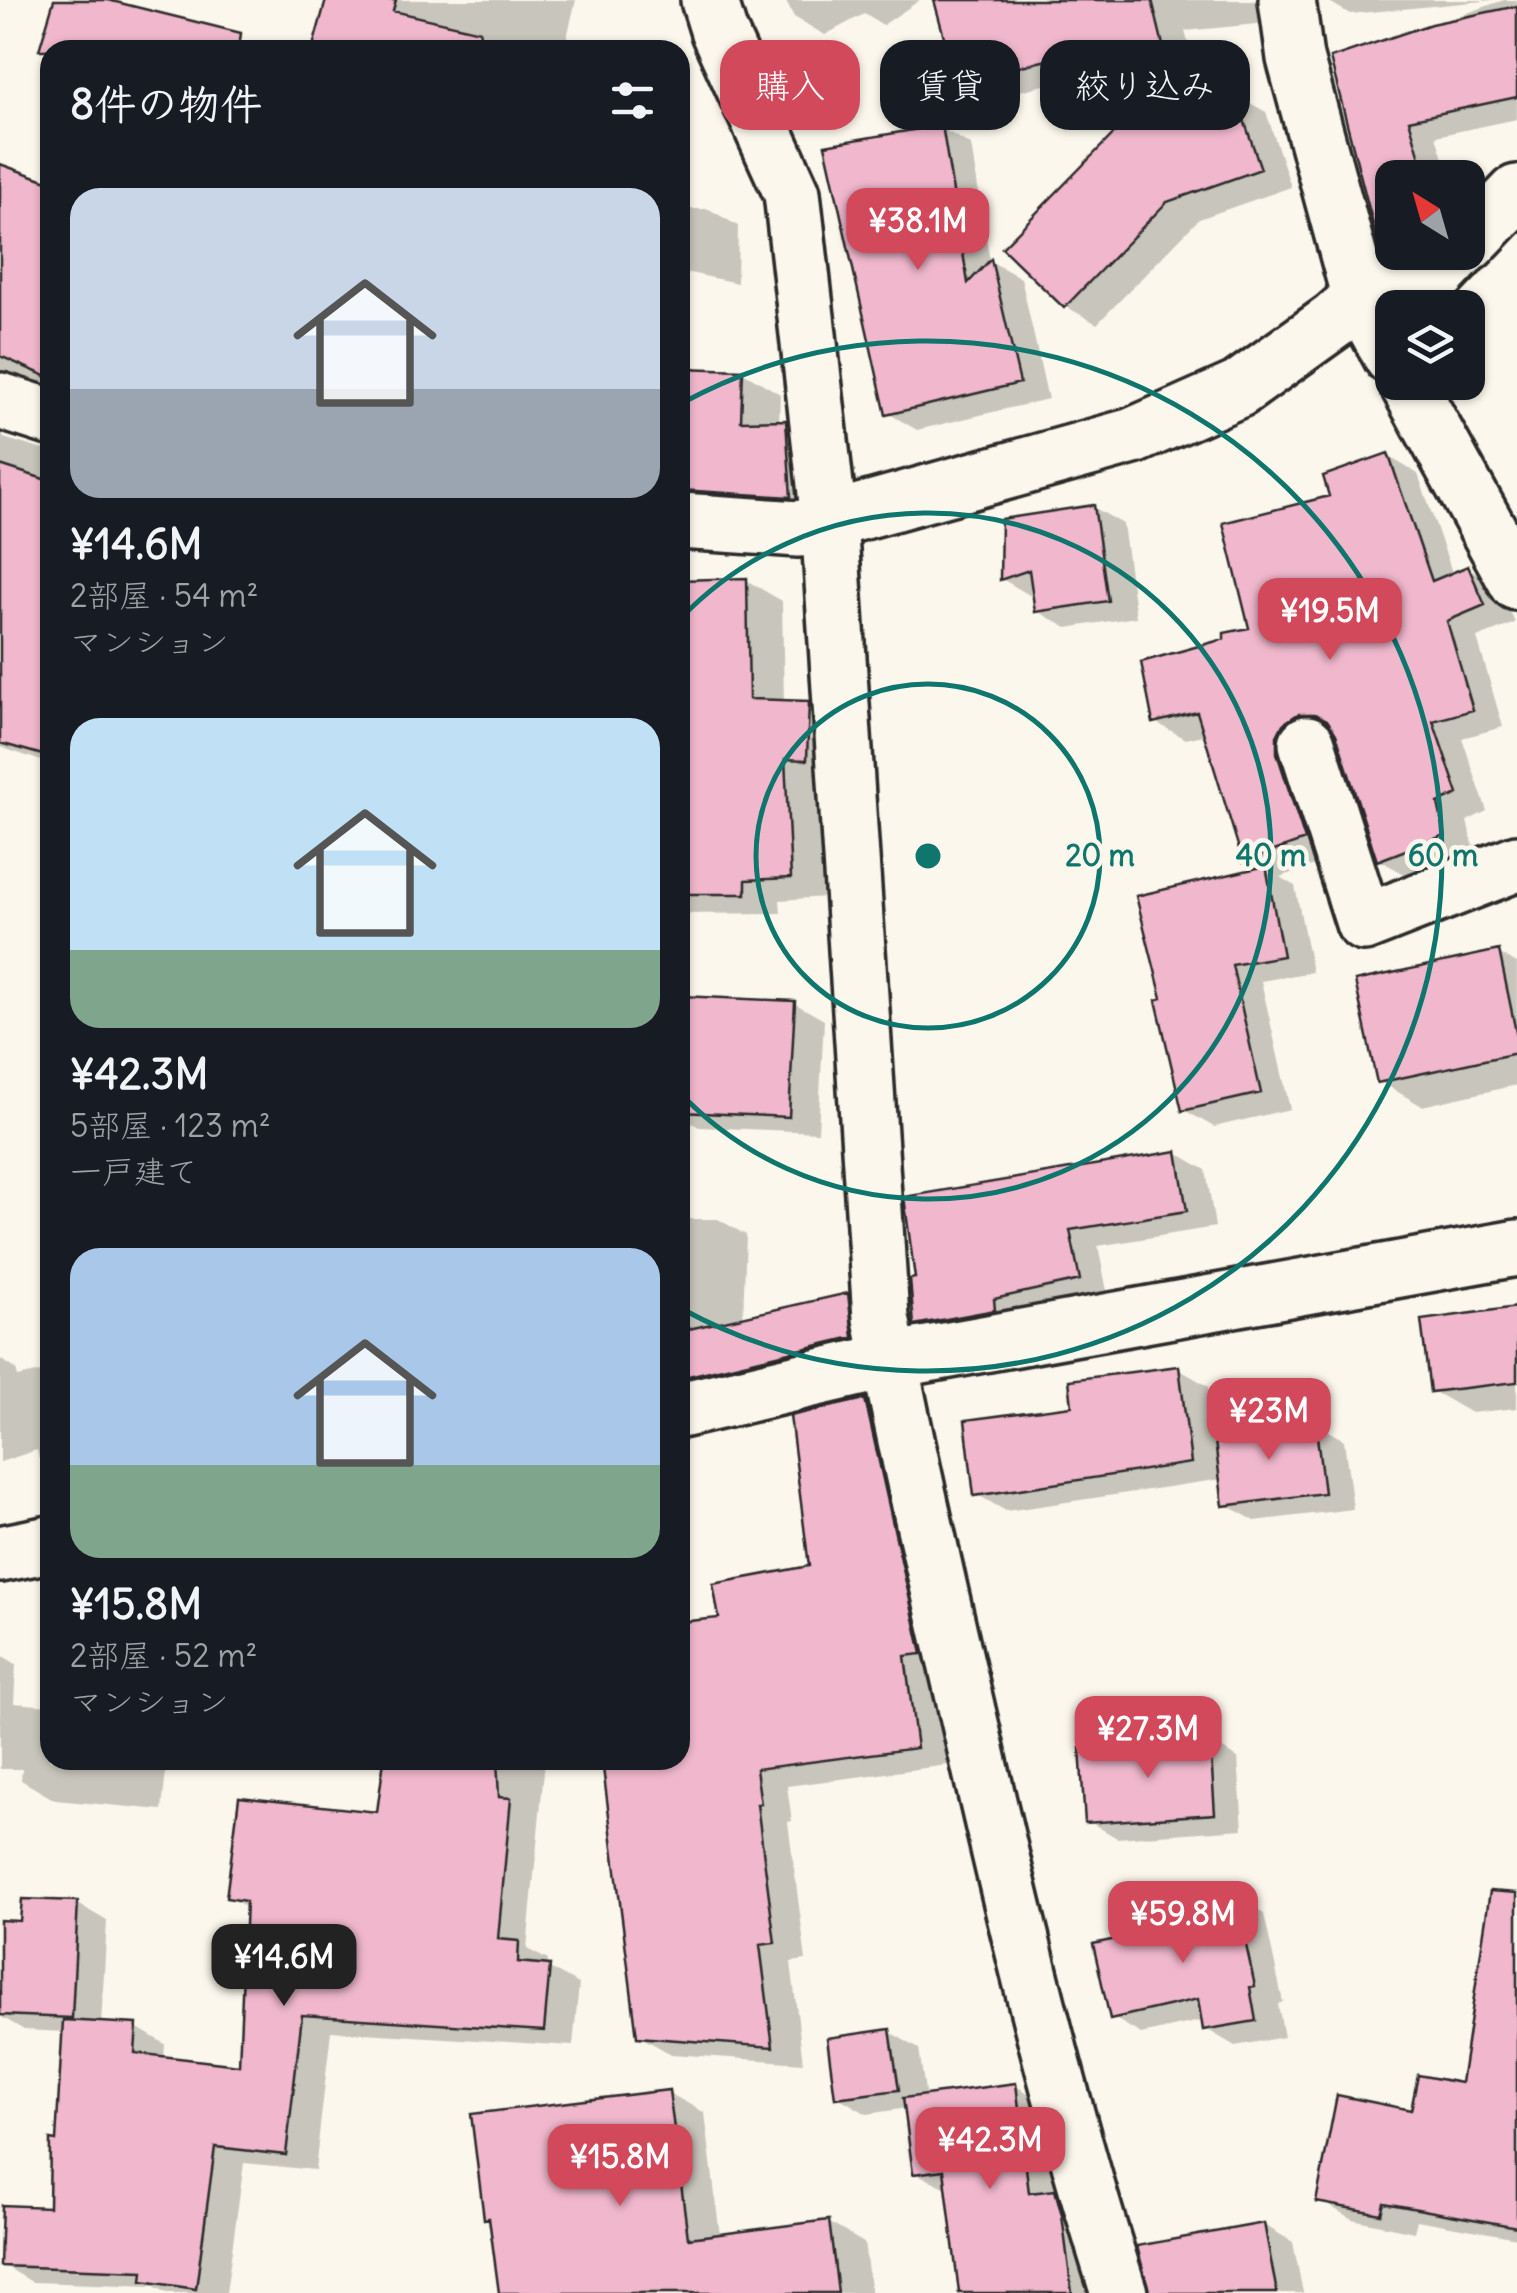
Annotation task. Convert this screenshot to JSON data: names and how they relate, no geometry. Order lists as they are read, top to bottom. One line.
{"north":"top left","page":{"chip":["購入","賃貸","絞り込み"],"heading":"8件の物件","list":[{"name":"¥14.6M","note":"2部屋 · 54 m² · マンション"},{"name":"¥42.3M","note":"5部屋 · 123 m² · 一戸建て"},{"name":"¥15.8M","note":"2部屋 · 52 m² · マンション"}],"price":["¥38.1M","¥19.5M","¥23M","¥27.3M","¥59.8M","¥14.6M","¥42.3M","¥15.8M"]},"rings":["20 m","40 m","60 m"]}
